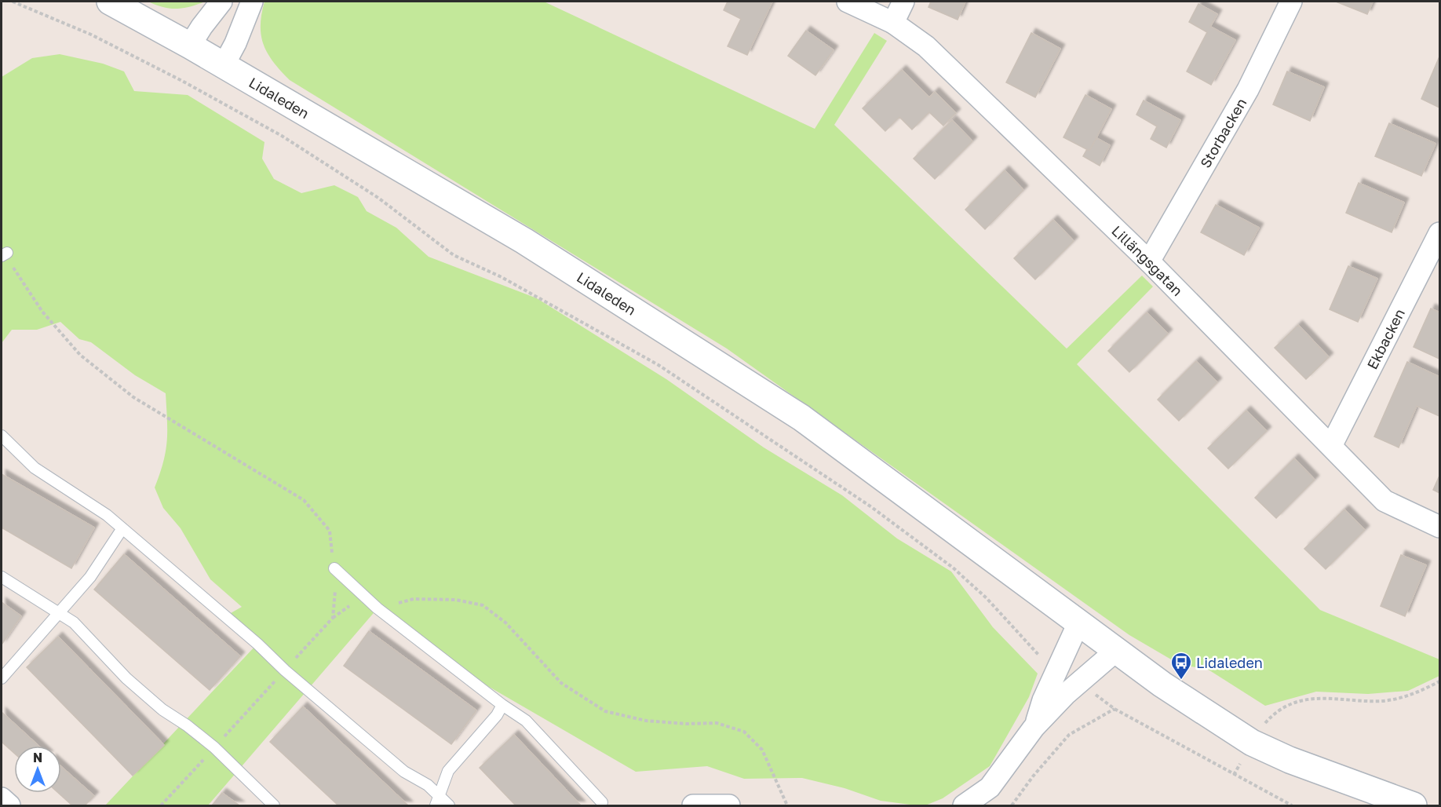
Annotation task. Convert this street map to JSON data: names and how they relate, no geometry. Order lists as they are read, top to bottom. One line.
{"streets":{"street":["Lidaleden","Storbacken","Lillängsgatan","Ekbacken"]},"crossings":[["Storbacken","Lillängsgatan"],["Lillängsgatan","Ekbacken"]],"places":{"bus stop":["Lidaleden"]},"north":"top"}
